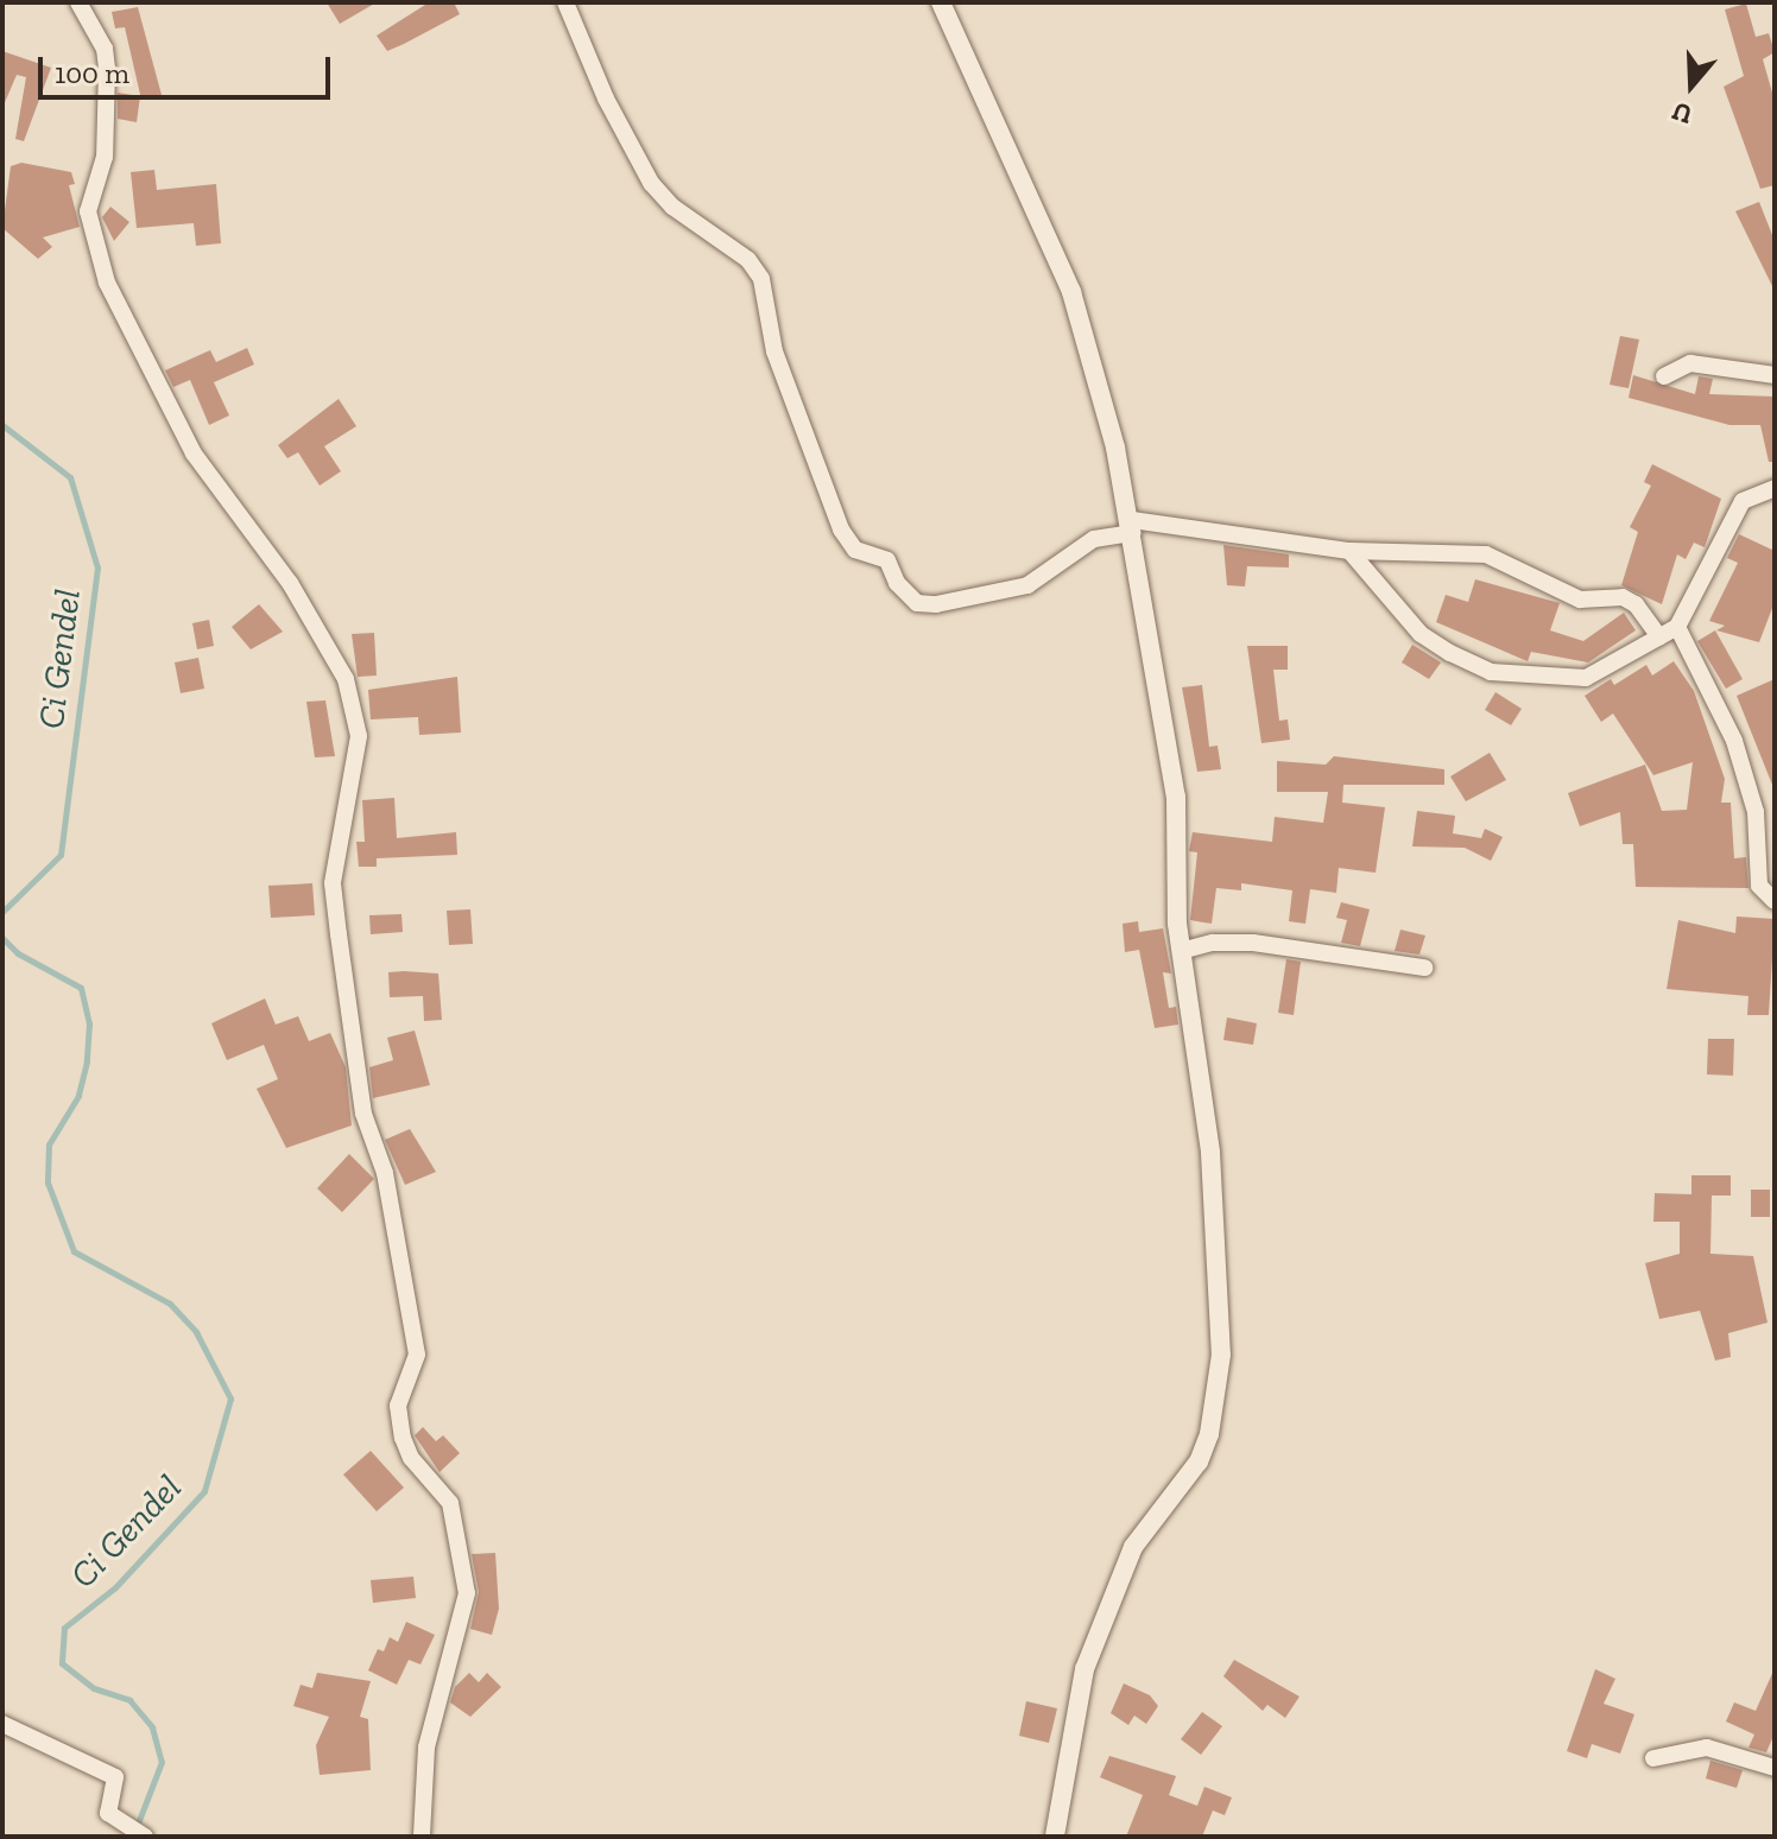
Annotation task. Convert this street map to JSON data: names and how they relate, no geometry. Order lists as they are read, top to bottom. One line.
{"water":["Ci Gendel"],"scale_bar":"100 m","north":"bottom"}
